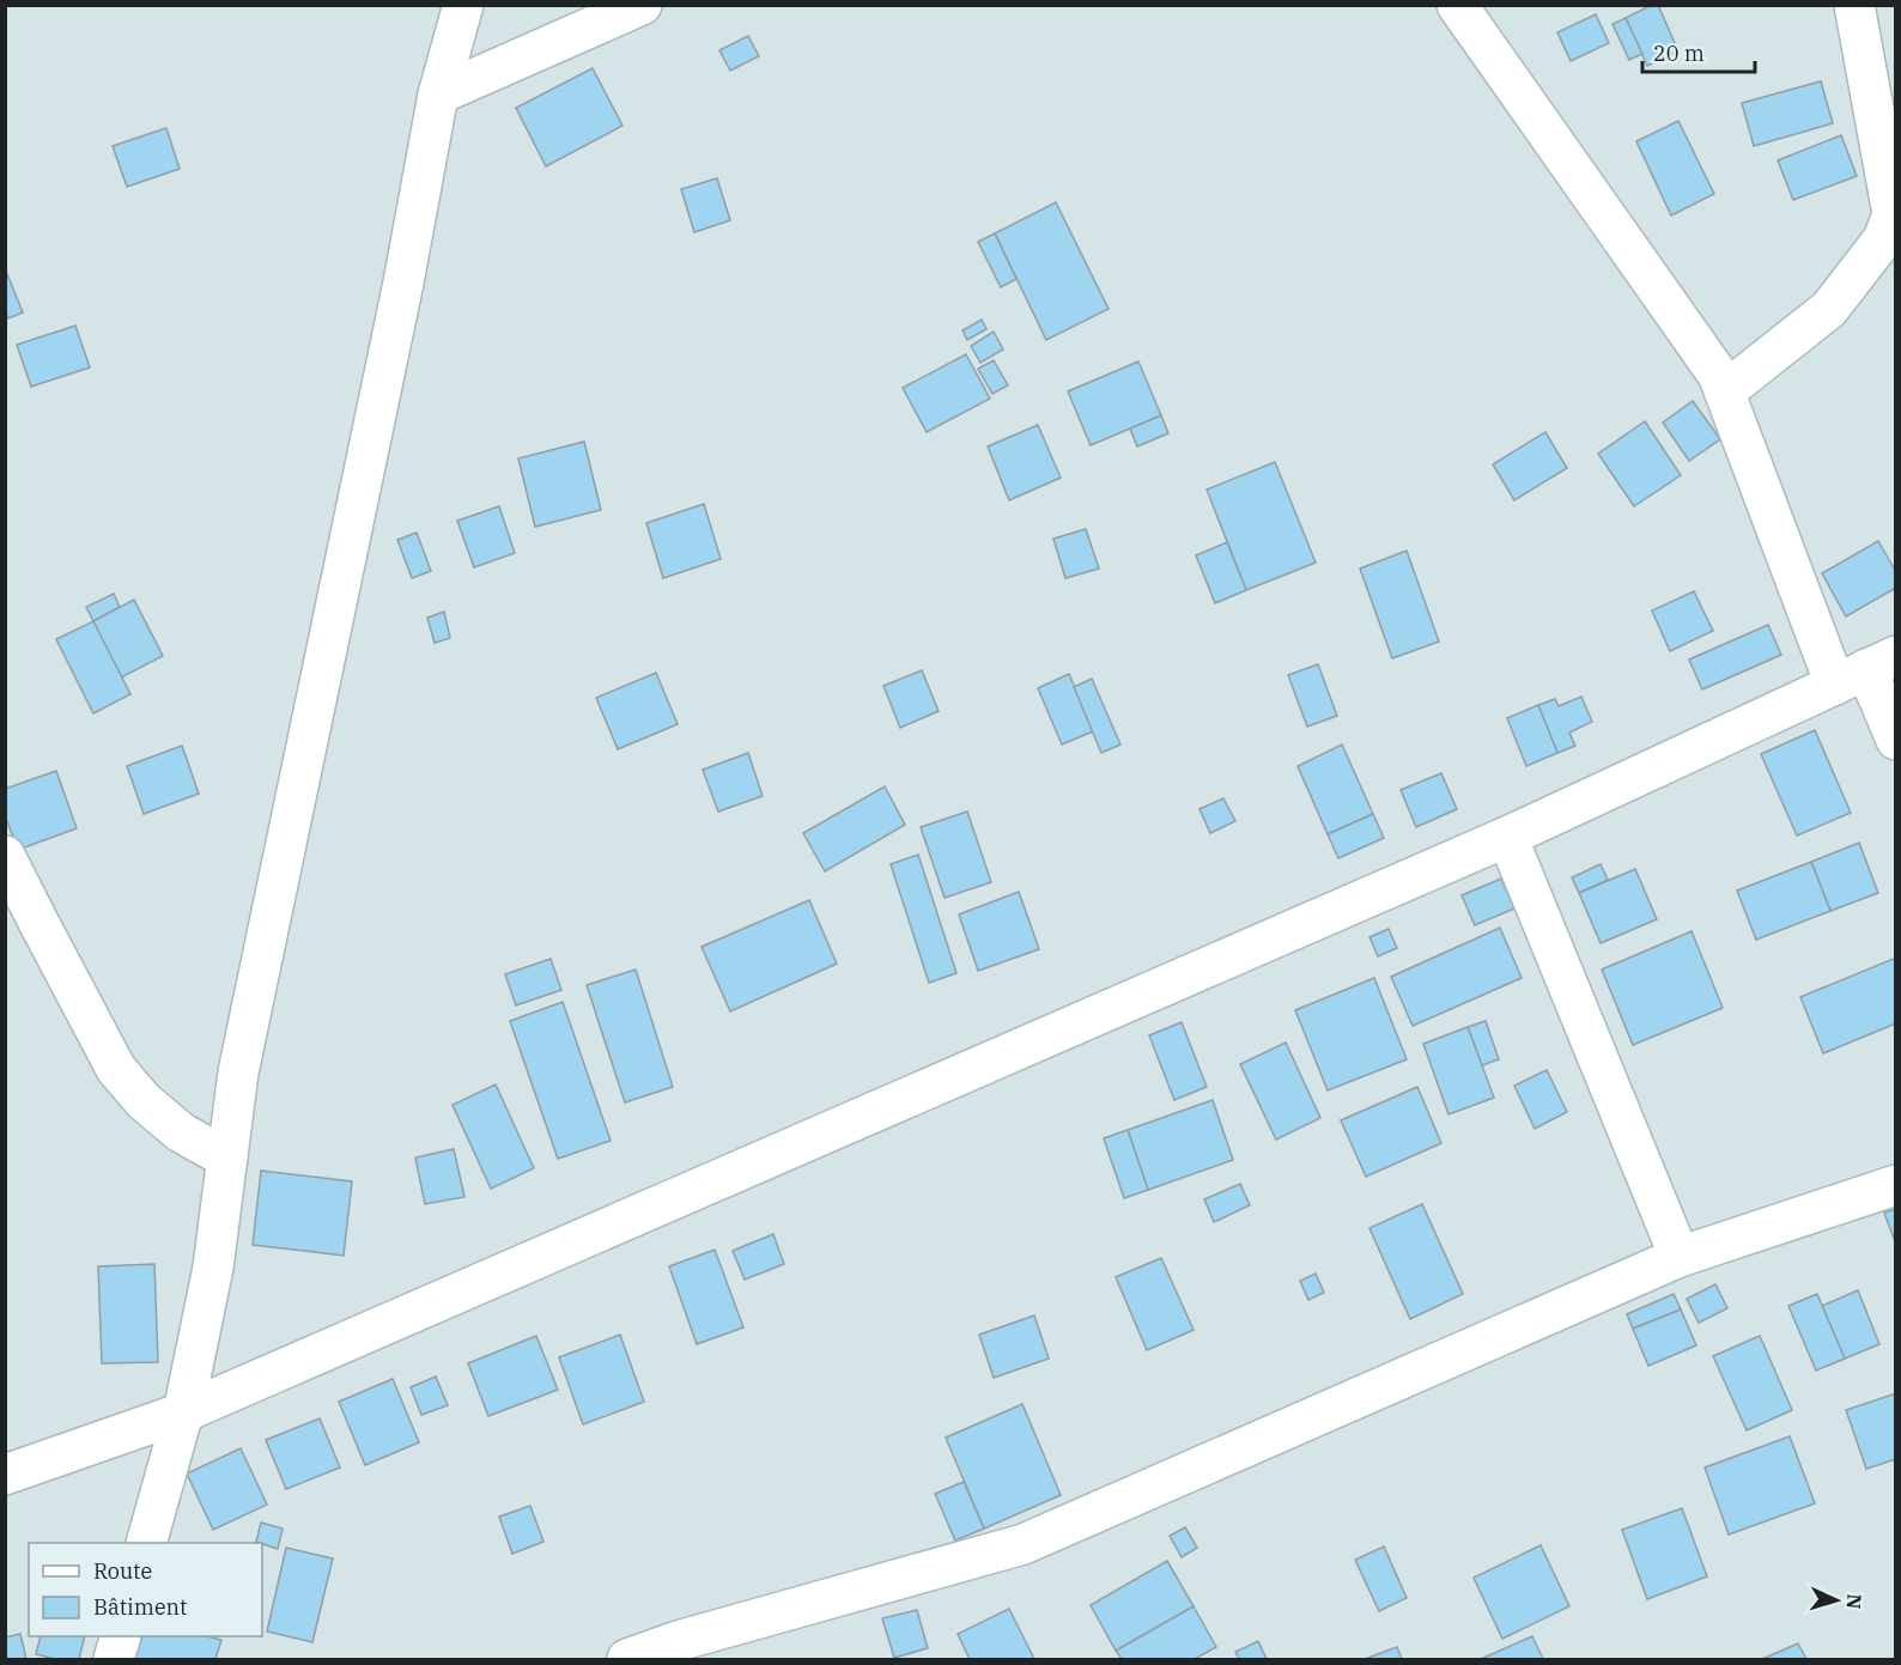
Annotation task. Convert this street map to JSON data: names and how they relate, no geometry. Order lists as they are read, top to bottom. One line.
{"legend":["Route","Bâtiment"],"scale_bar":"20 m","north":"right"}
